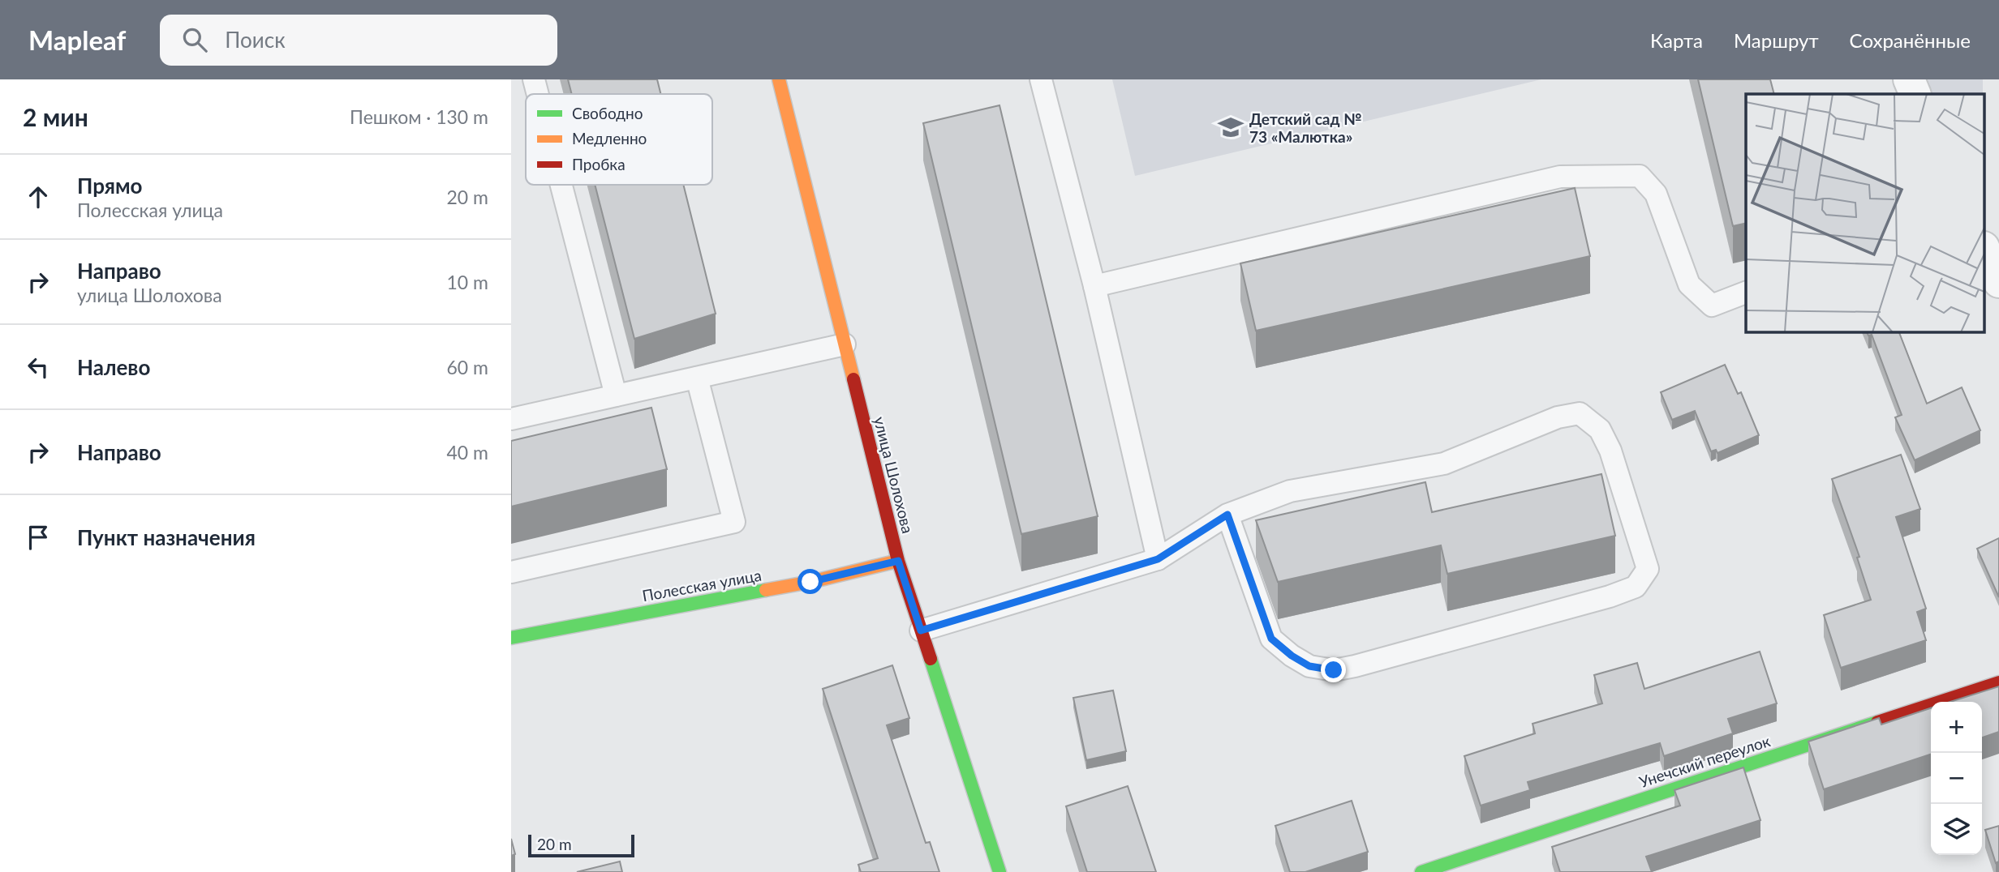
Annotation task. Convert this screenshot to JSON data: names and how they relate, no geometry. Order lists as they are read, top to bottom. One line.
{"streets":{"street":["улица Шолохова","Полесская улица","Унечский переулок"]},"crossings":[["улица Шолохова","Полесская улица"]],"places":{"school or university":["Детский сад № 73 «Малютка»"]},"legend":["Свободно","Медленно","Пробка"],"scale_bar":"20 m","page":{"header":"Mapleaf","search":"Поиск","nav":["Карта","Маршрут","Сохранённые"],"heading":["2 мин","Пешком · 130 m"],"list":[["Прямо","Полесская улица","20 m"],["Направо","улица Шолохова","10 m"],["Налево","60 m"],["Направо","40 m"],"Пункт назначения"],"map_buttons":["+","−"],"scale":"20 m"}}
